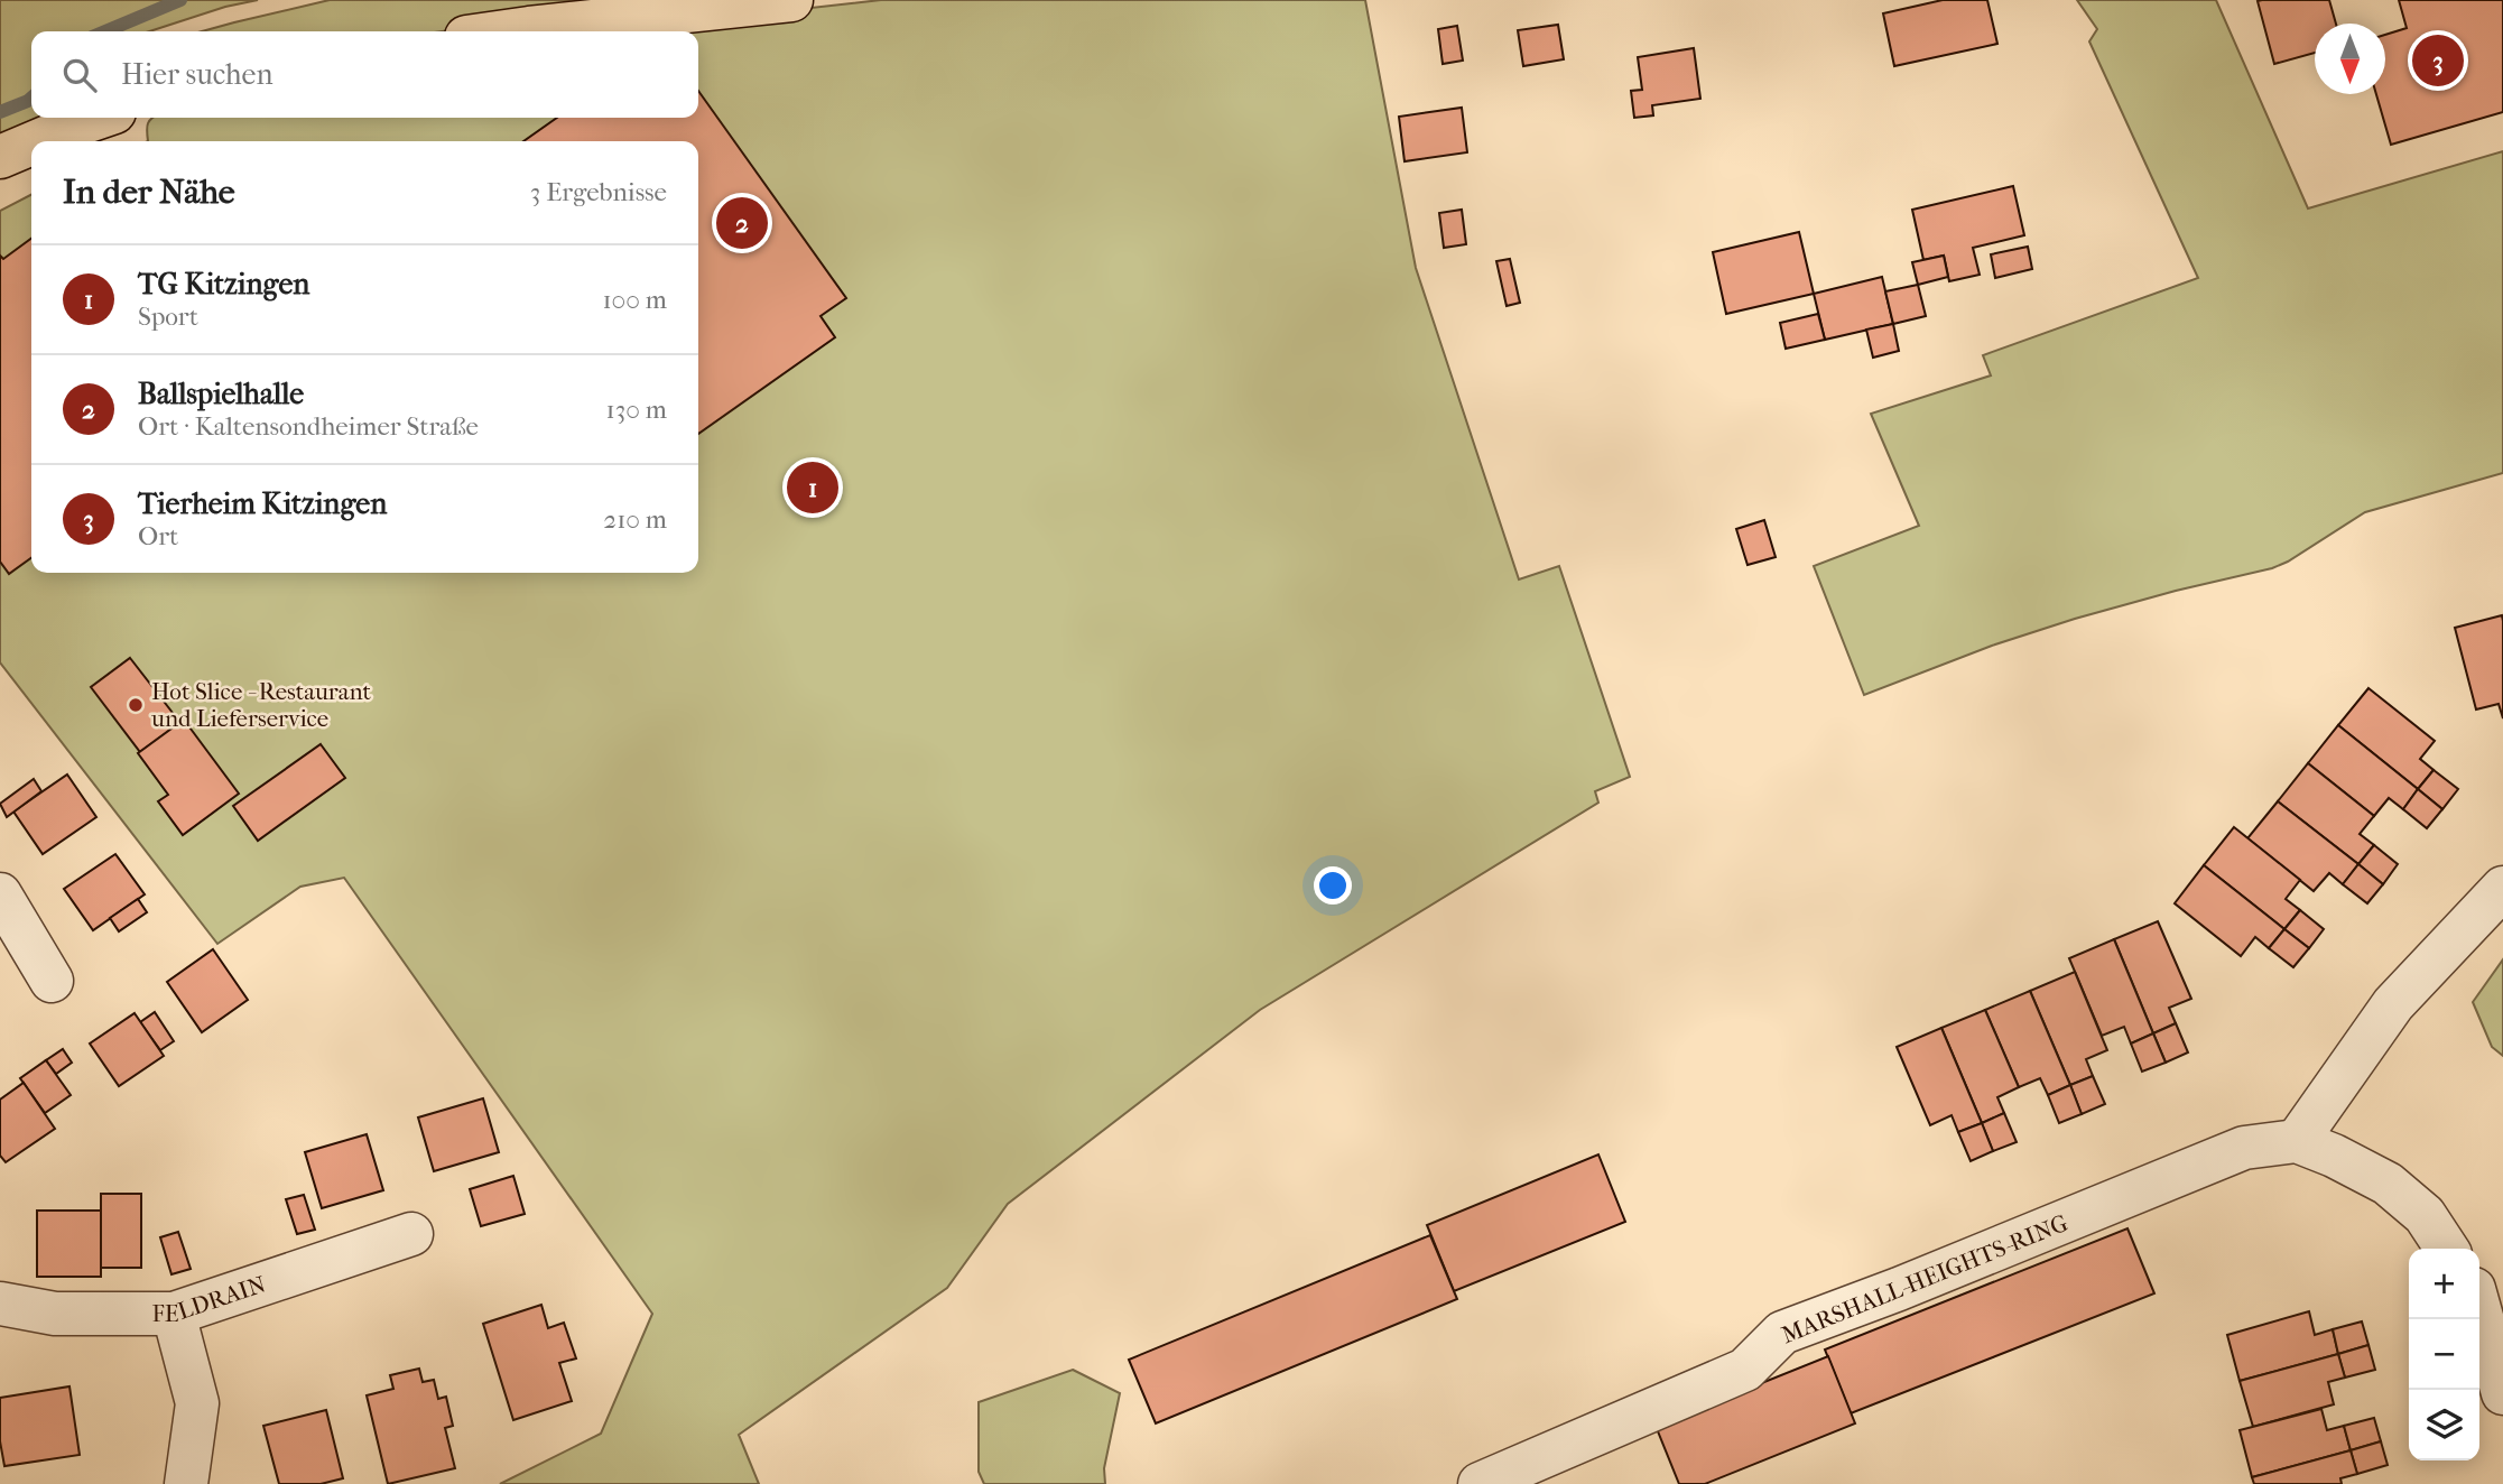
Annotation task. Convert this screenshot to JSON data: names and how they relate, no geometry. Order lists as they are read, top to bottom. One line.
{"streets":{"street":["MARSHALL-HEIGHTS-RING","FELDRAIN"]},"places":["Hot Slice - Restaurant und Lieferservice"],"north":"bottom","page":{"pins":["3","2","1"],"search":"Hier suchen","heading":["In der Nähe","3 Ergebnisse"],"list":[{"mark":"1","name":"TG Kitzingen","note":"Sport","value":"100 m"},{"mark":"2","name":"Ballspielhalle","note":"Ort · Kaltensondheimer Straße","value":"130 m"},{"mark":"3","name":"Tierheim Kitzingen","note":"Ort","value":"210 m"}],"map_buttons":["+","−"]}}
